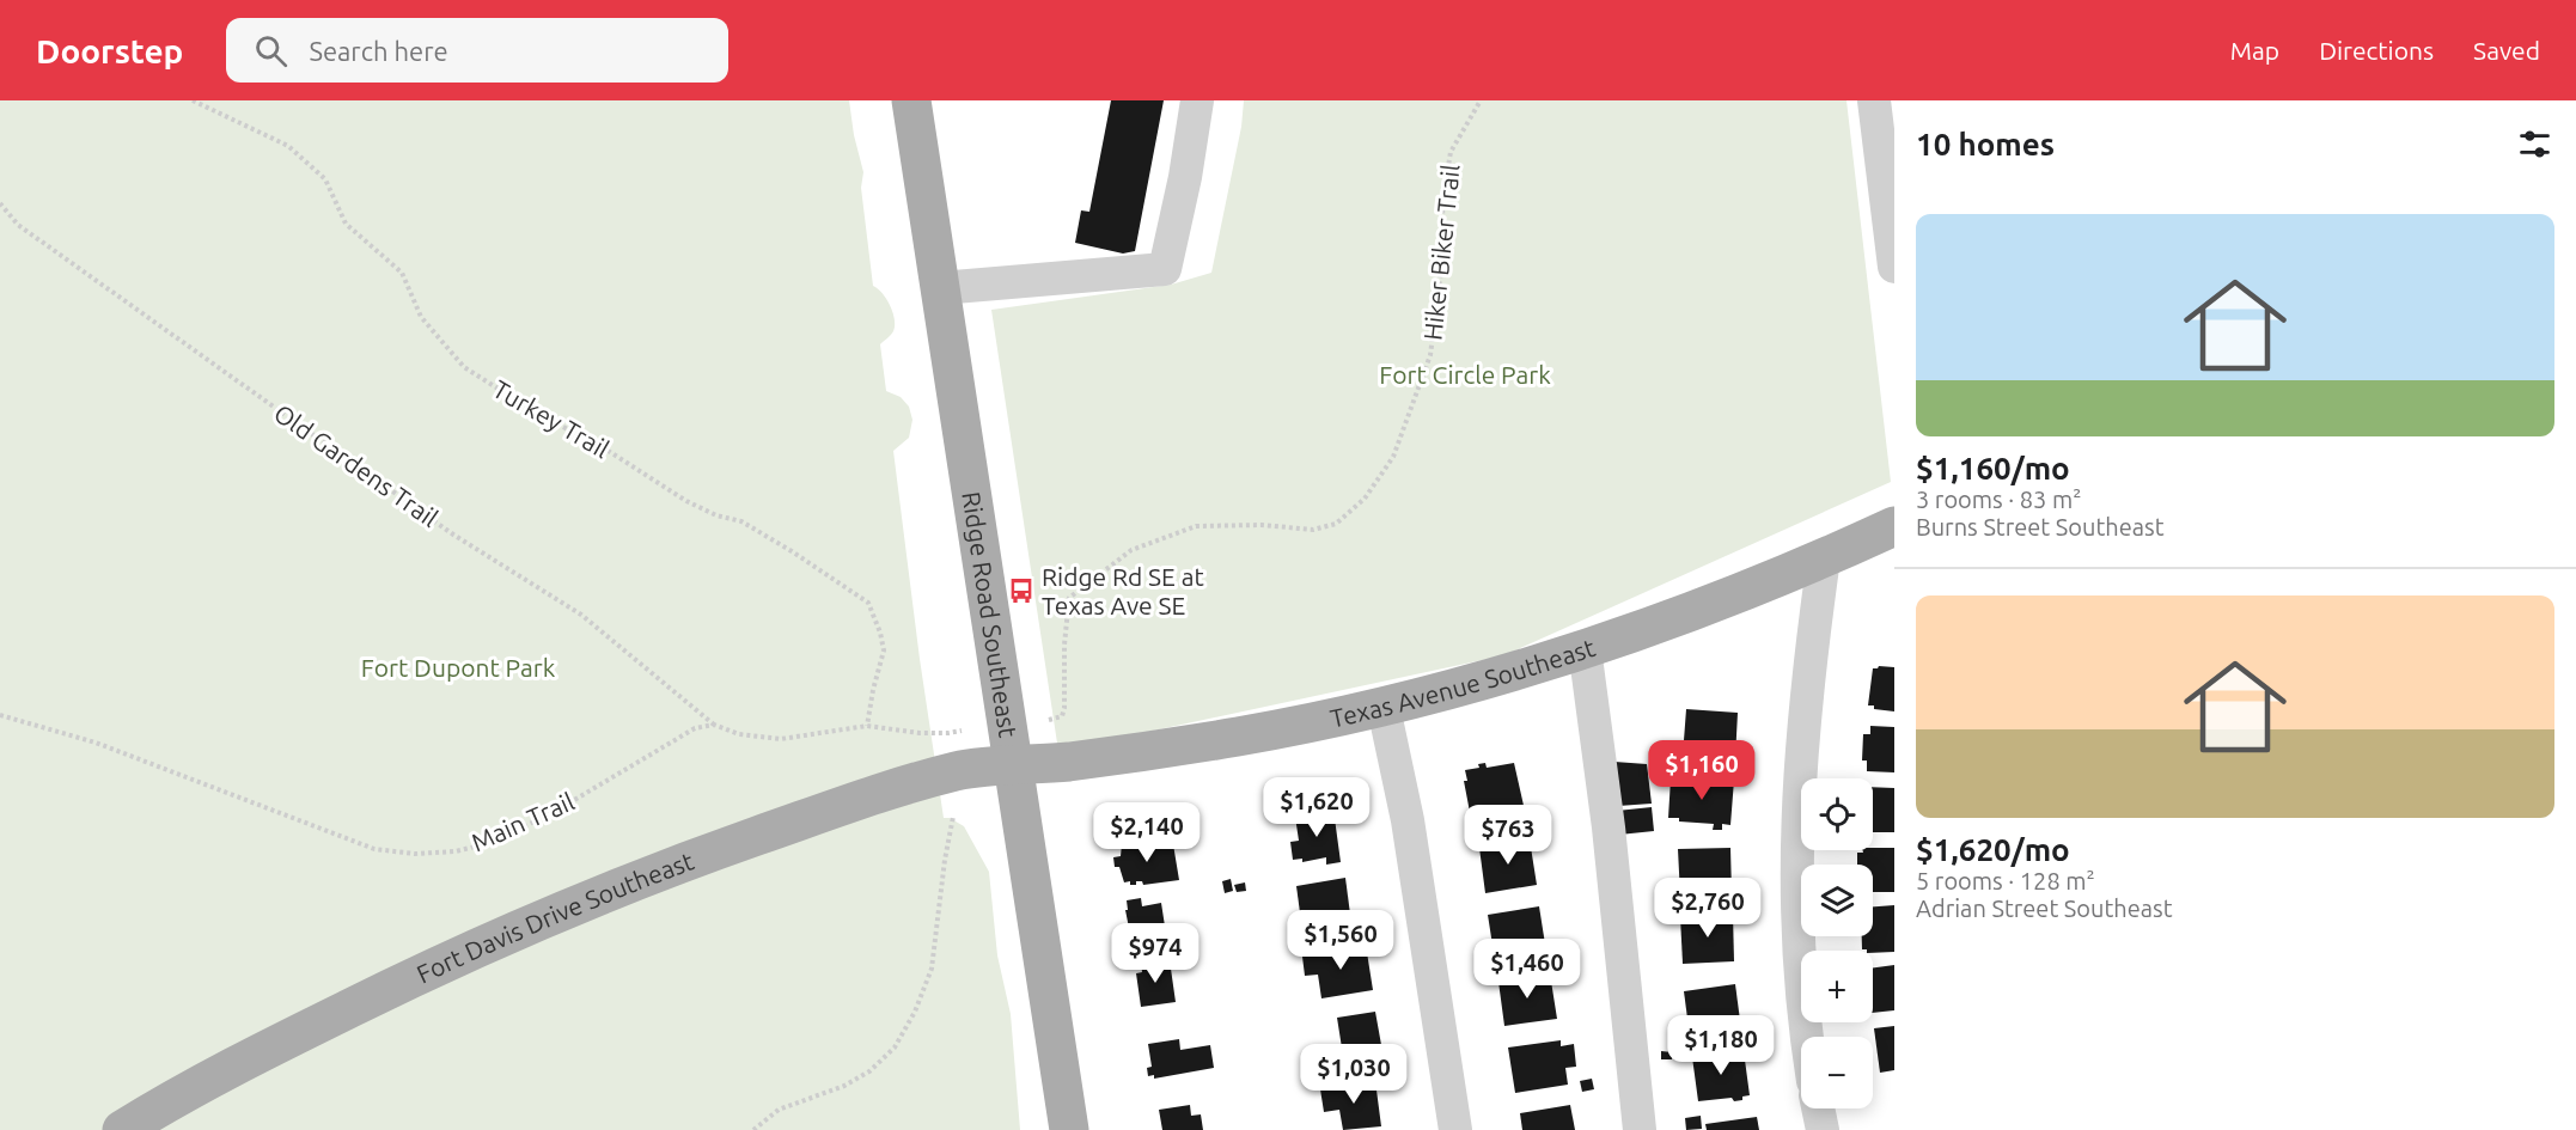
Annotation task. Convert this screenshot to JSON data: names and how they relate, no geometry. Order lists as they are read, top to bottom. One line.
{"streets":{"main road":["Ridge Road Southeast","Texas Avenue Southeast","Fort Davis Drive Southeast"],"path":["Hiker Biker Trail","Turkey Trail","Old Gardens Trail","Main Trail"]},"crossings":[["Old Gardens Trail","Main Trail"],["Ridge Road Southeast","Texas Avenue Southeast"],["Ridge Road Southeast","Fort Davis Drive Southeast"],["Texas Avenue Southeast","Fort Davis Drive Southeast"]],"parks":["Fort Circle Park","Fort Dupont Park"],"places":{"bus stop":["Ridge Rd SE at Texas Ave SE"]},"page":{"header":"Doorstep","search":"Search here","nav":["Map","Directions","Saved"],"heading":"10 homes","list":[{"name":"$1,160/mo","note":"3 rooms · 83 m² · Burns Street Southeast"},{"name":"$1,620/mo","note":"5 rooms · 128 m² · Adrian Street Southeast"}],"price":["$1,160","$1,620","$2,140","$763","$2,760","$1,560","$974","$1,460","$1,180","$1,030"],"map_buttons":["+","−"]}}
